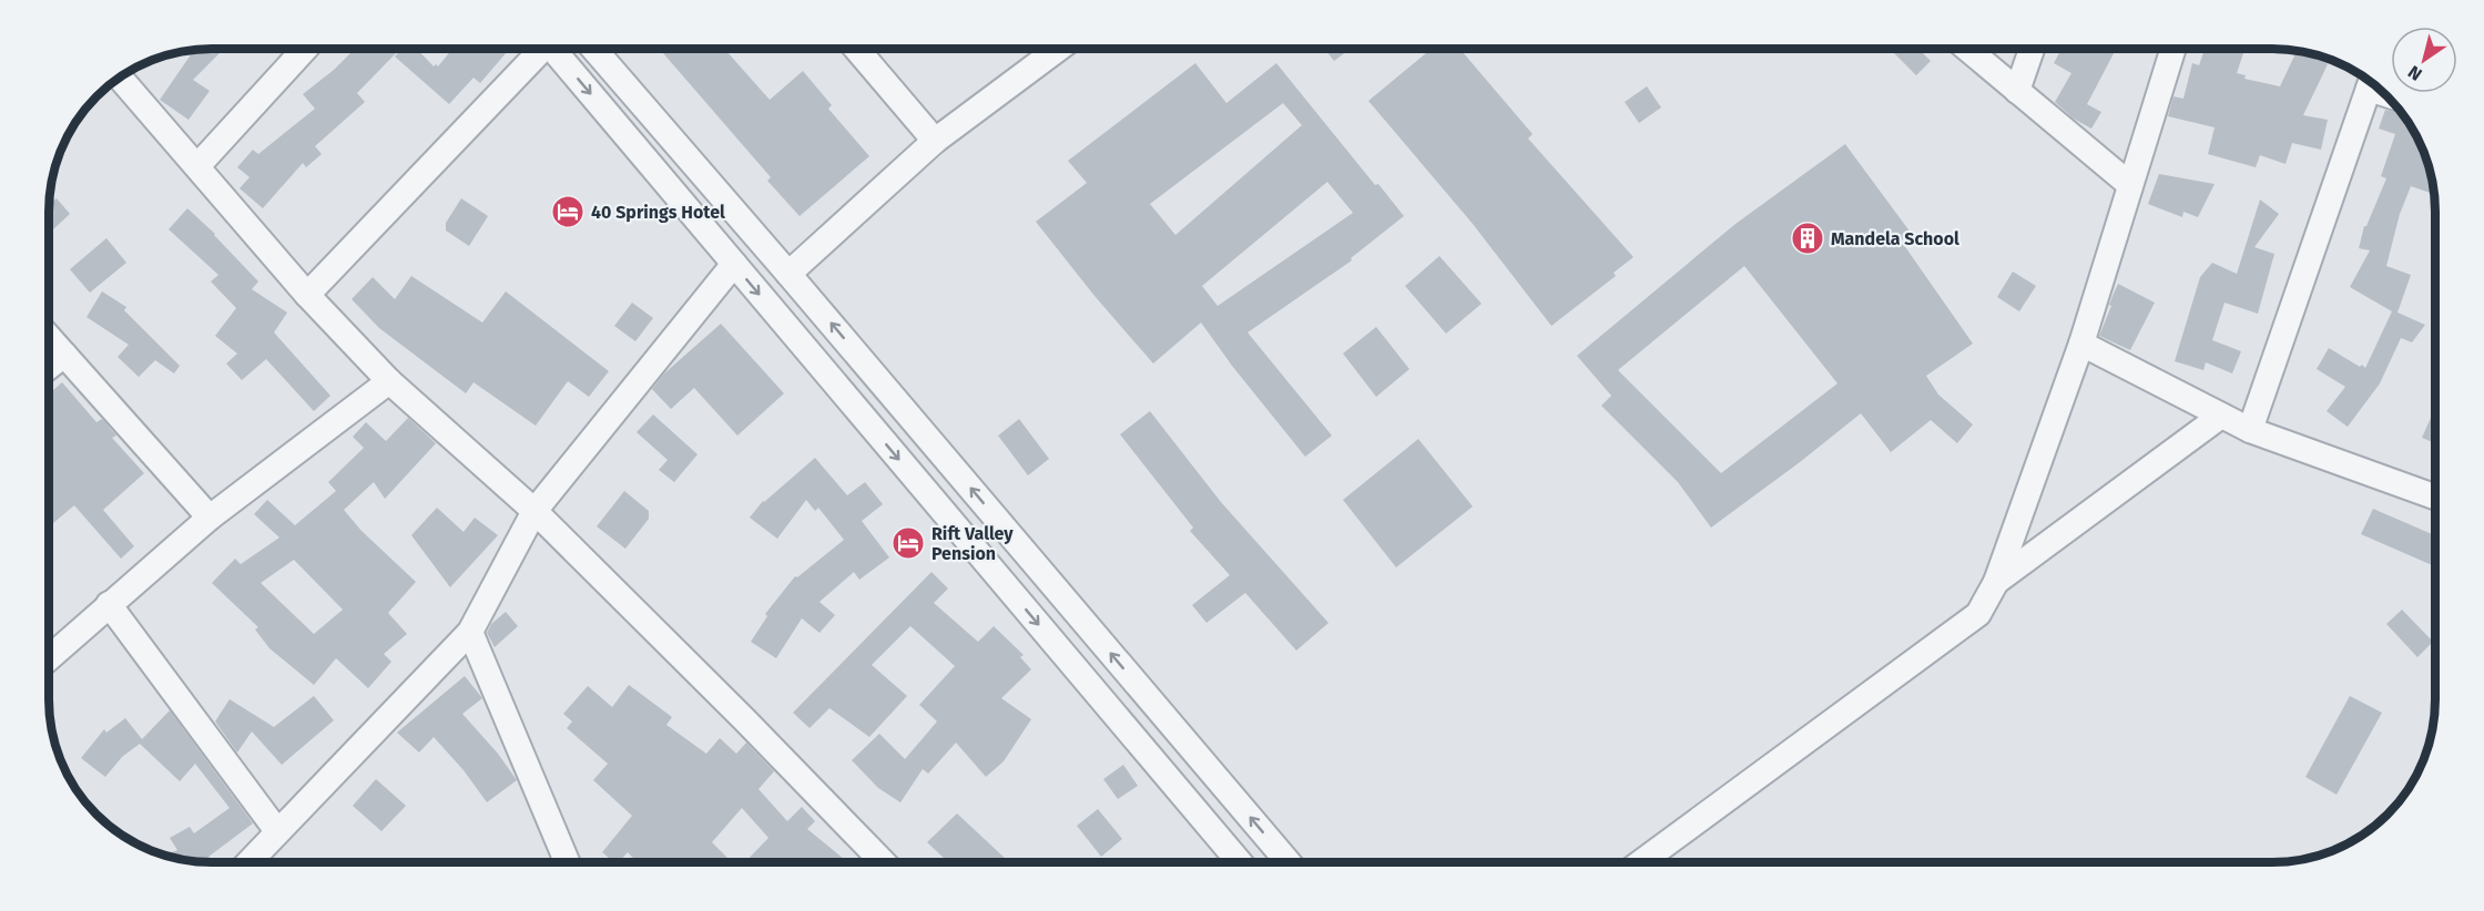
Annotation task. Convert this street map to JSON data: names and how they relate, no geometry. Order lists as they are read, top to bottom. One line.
{"places":{"hotel":["40 Springs Hotel","Rift Valley Pension"],"building":["Mandela School"]},"north":"bottom left"}
